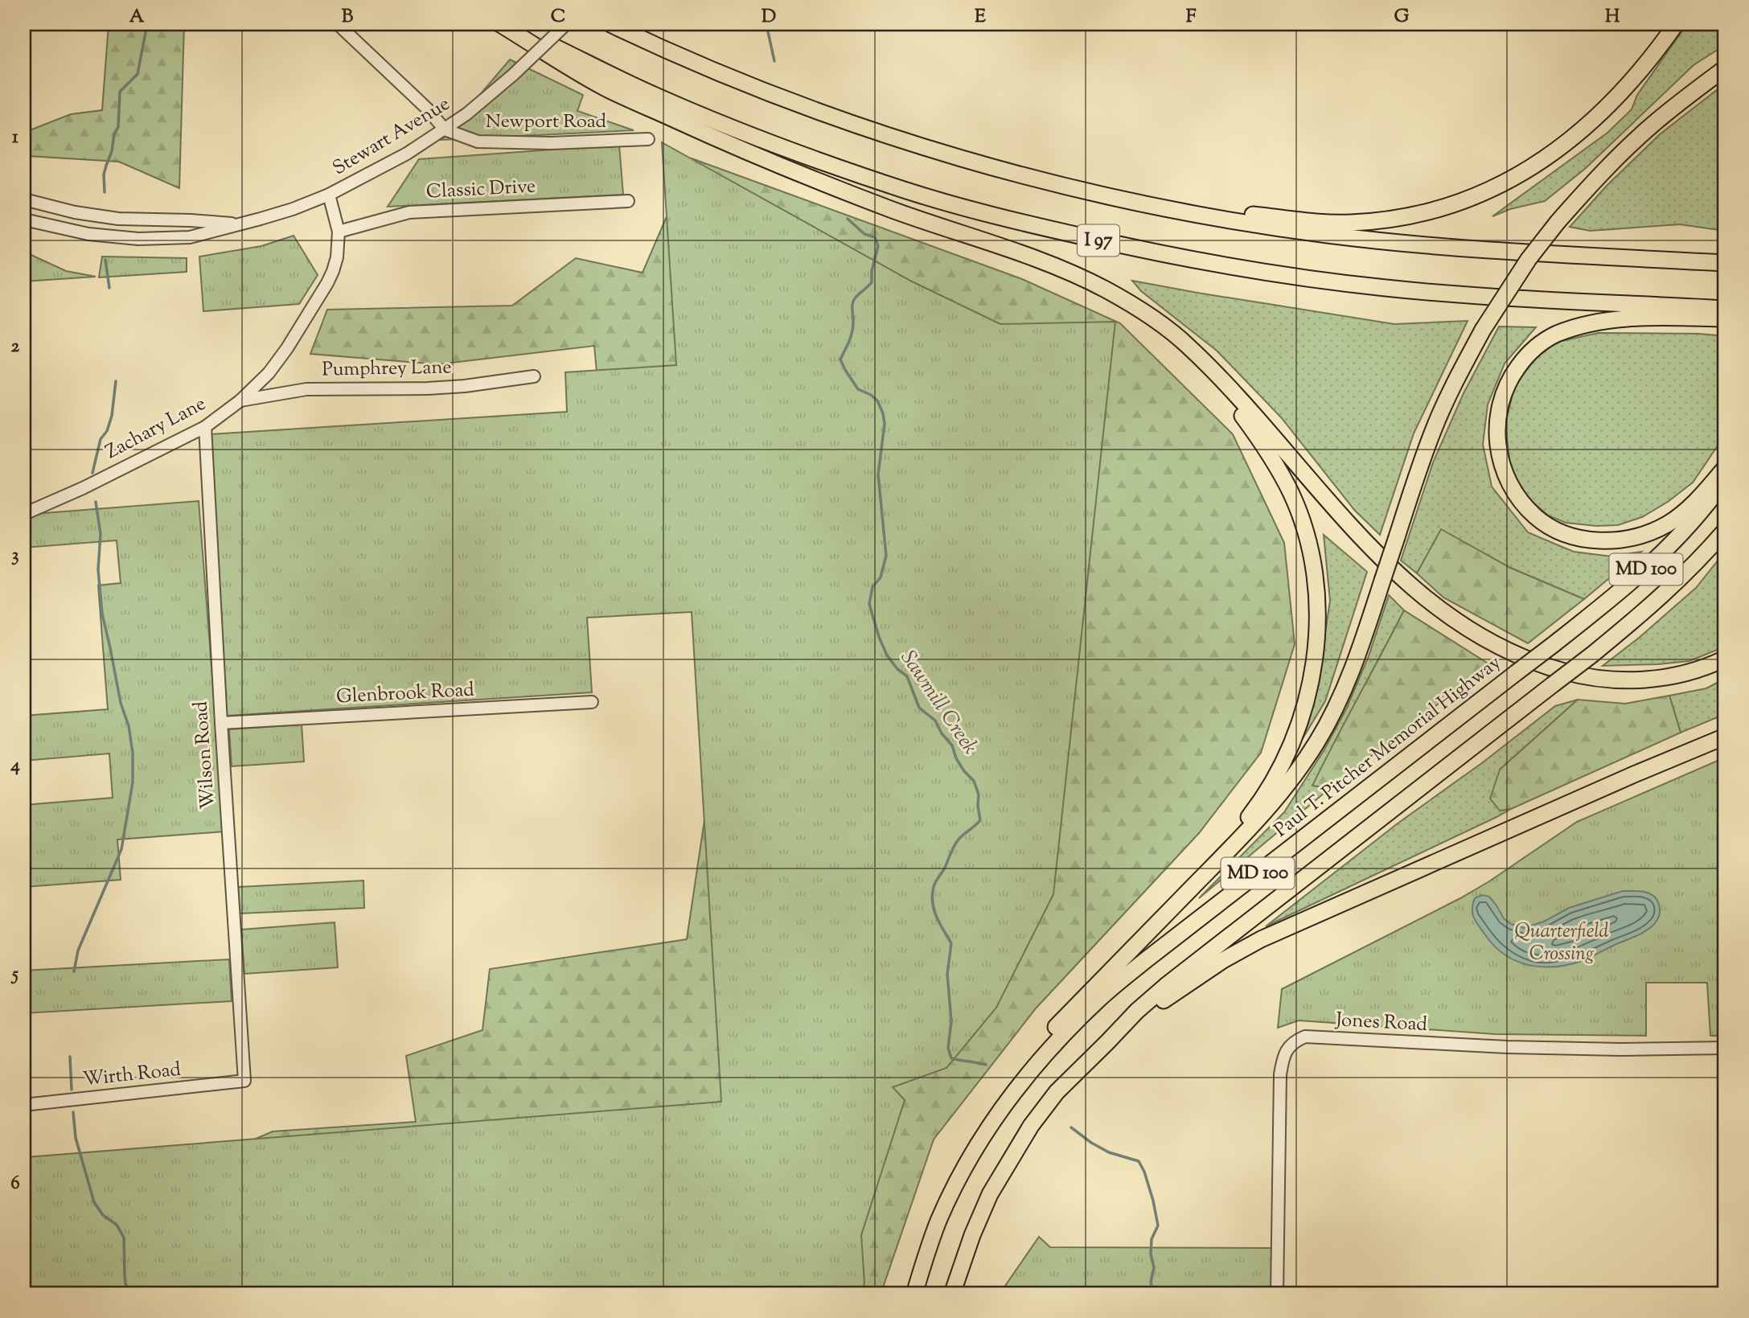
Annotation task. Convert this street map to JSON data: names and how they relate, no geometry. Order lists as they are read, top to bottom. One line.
{"streets":{"highway":["I 97","MD 100","Paul T. Pitcher Memorial Highway"],"street":["Newport Road","Stewart Avenue","Classic Drive","Pumphrey Lane","Zachary Lane","Glenbrook Road","Wilson Road","Jones Road","Wirth Road"]},"crossings":[["Newport Road","Stewart Avenue"],["Stewart Avenue","Zachary Lane"],["Classic Drive","Zachary Lane"],["Pumphrey Lane","Zachary Lane"],["Zachary Lane","Wilson Road"],["Glenbrook Road","Wilson Road"],["Wilson Road","Wirth Road"]],"water":["Sawmill Creek"],"parks":["Quarterfield Crossing"],"grid":{"columns":["A","B","C","D","E","F","G","H"],"rows":["1","2","3","4","5","6"]}}
